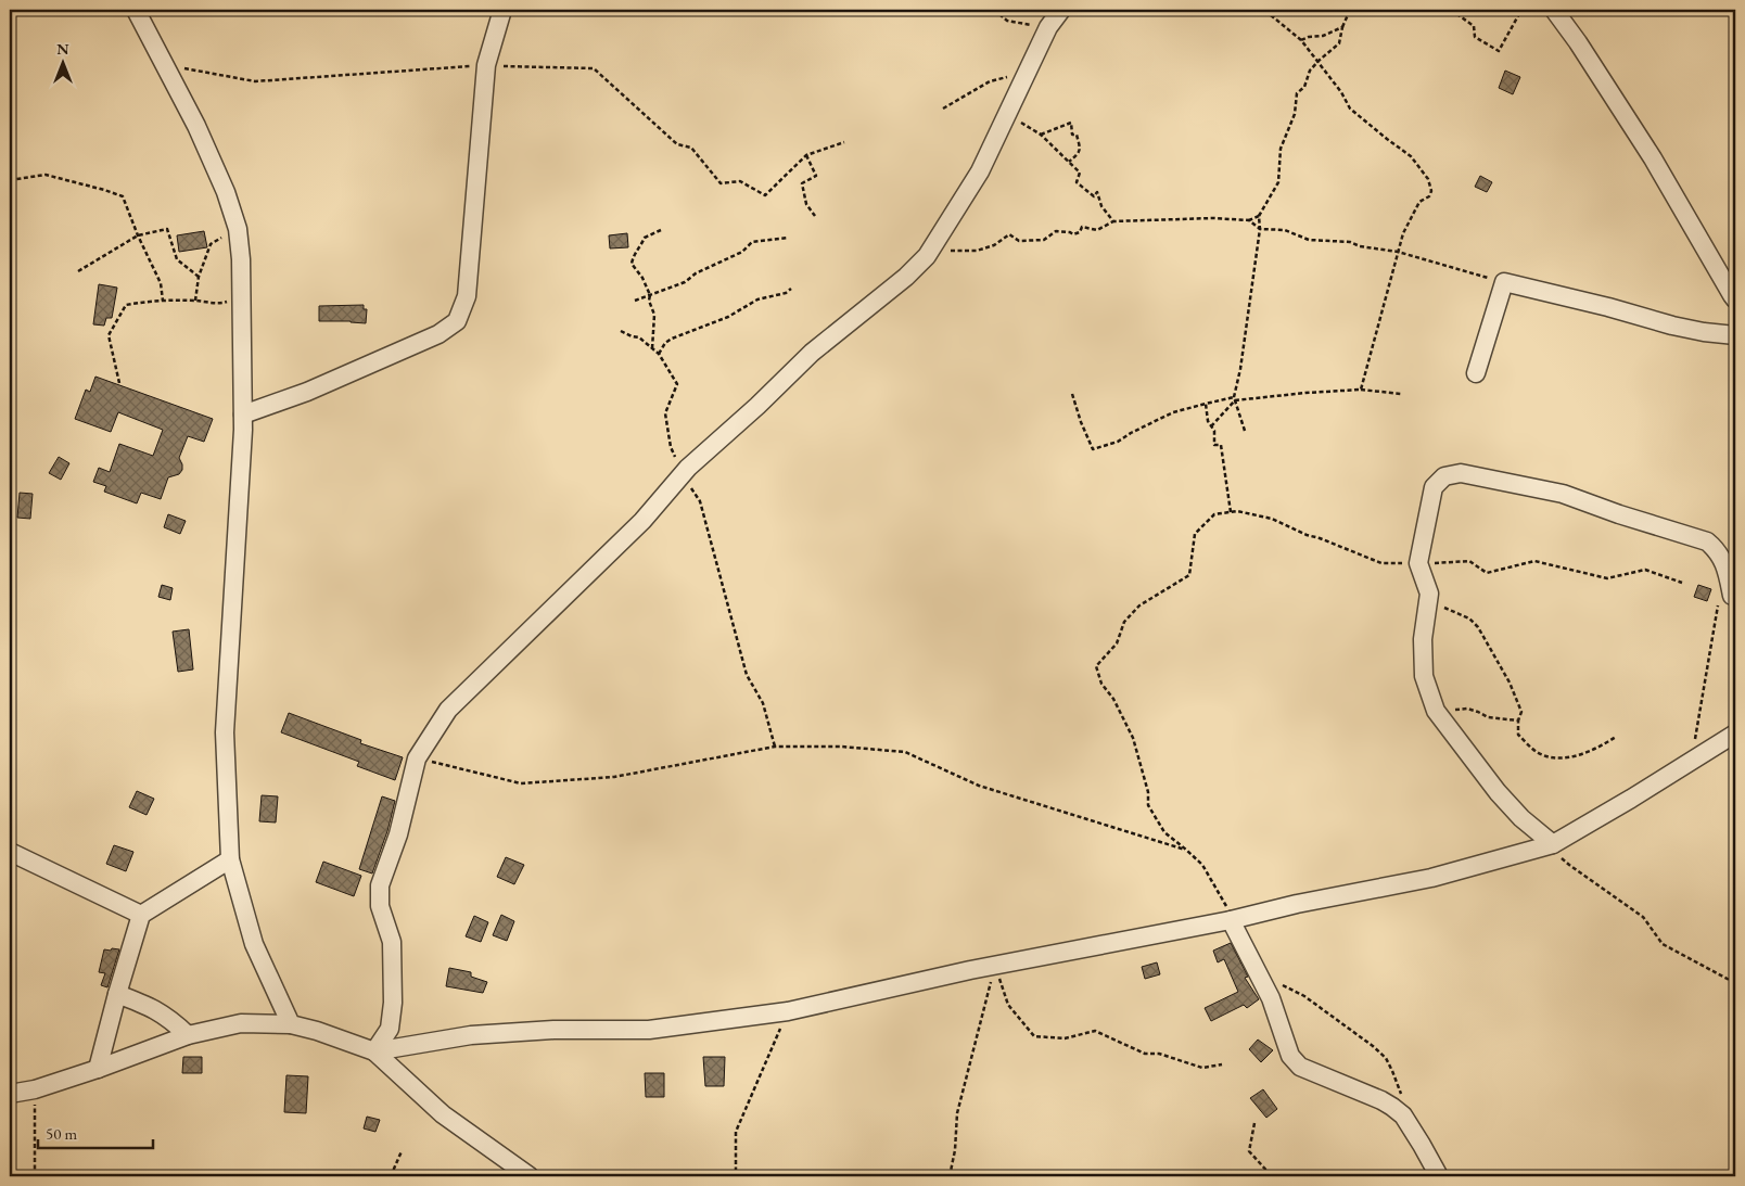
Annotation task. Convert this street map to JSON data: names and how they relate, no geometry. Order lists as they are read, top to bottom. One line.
{"scale_bar":"50 m","north":"top"}
